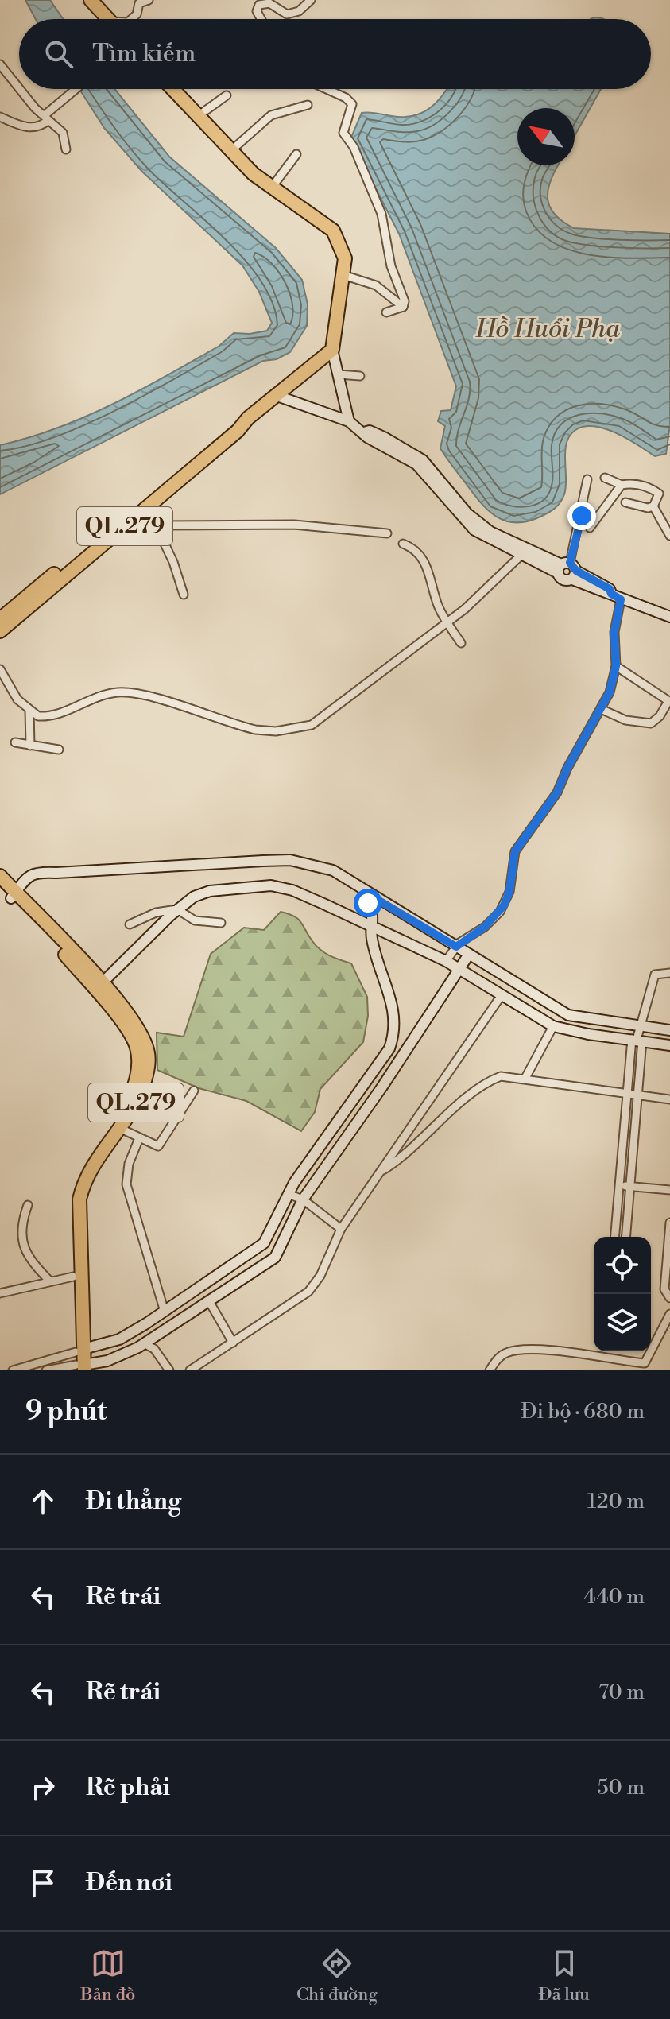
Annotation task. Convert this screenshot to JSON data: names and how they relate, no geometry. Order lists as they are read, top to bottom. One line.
{"streets":{"highway":["QL.279"]},"water":["Hồ Huổi Phạ"],"north":"top left","page":{"search":"Tìm kiếm","heading":["9 phút","Đi bộ · 680 m"],"list":[["Đi thẳng","120 m"],["Rẽ trái","440 m"],["Rẽ trái","70 m"],["Rẽ phải","50 m"],"Đến nơi"],"nav":["Bản đồ","Chỉ đường","Đã lưu"]}}
